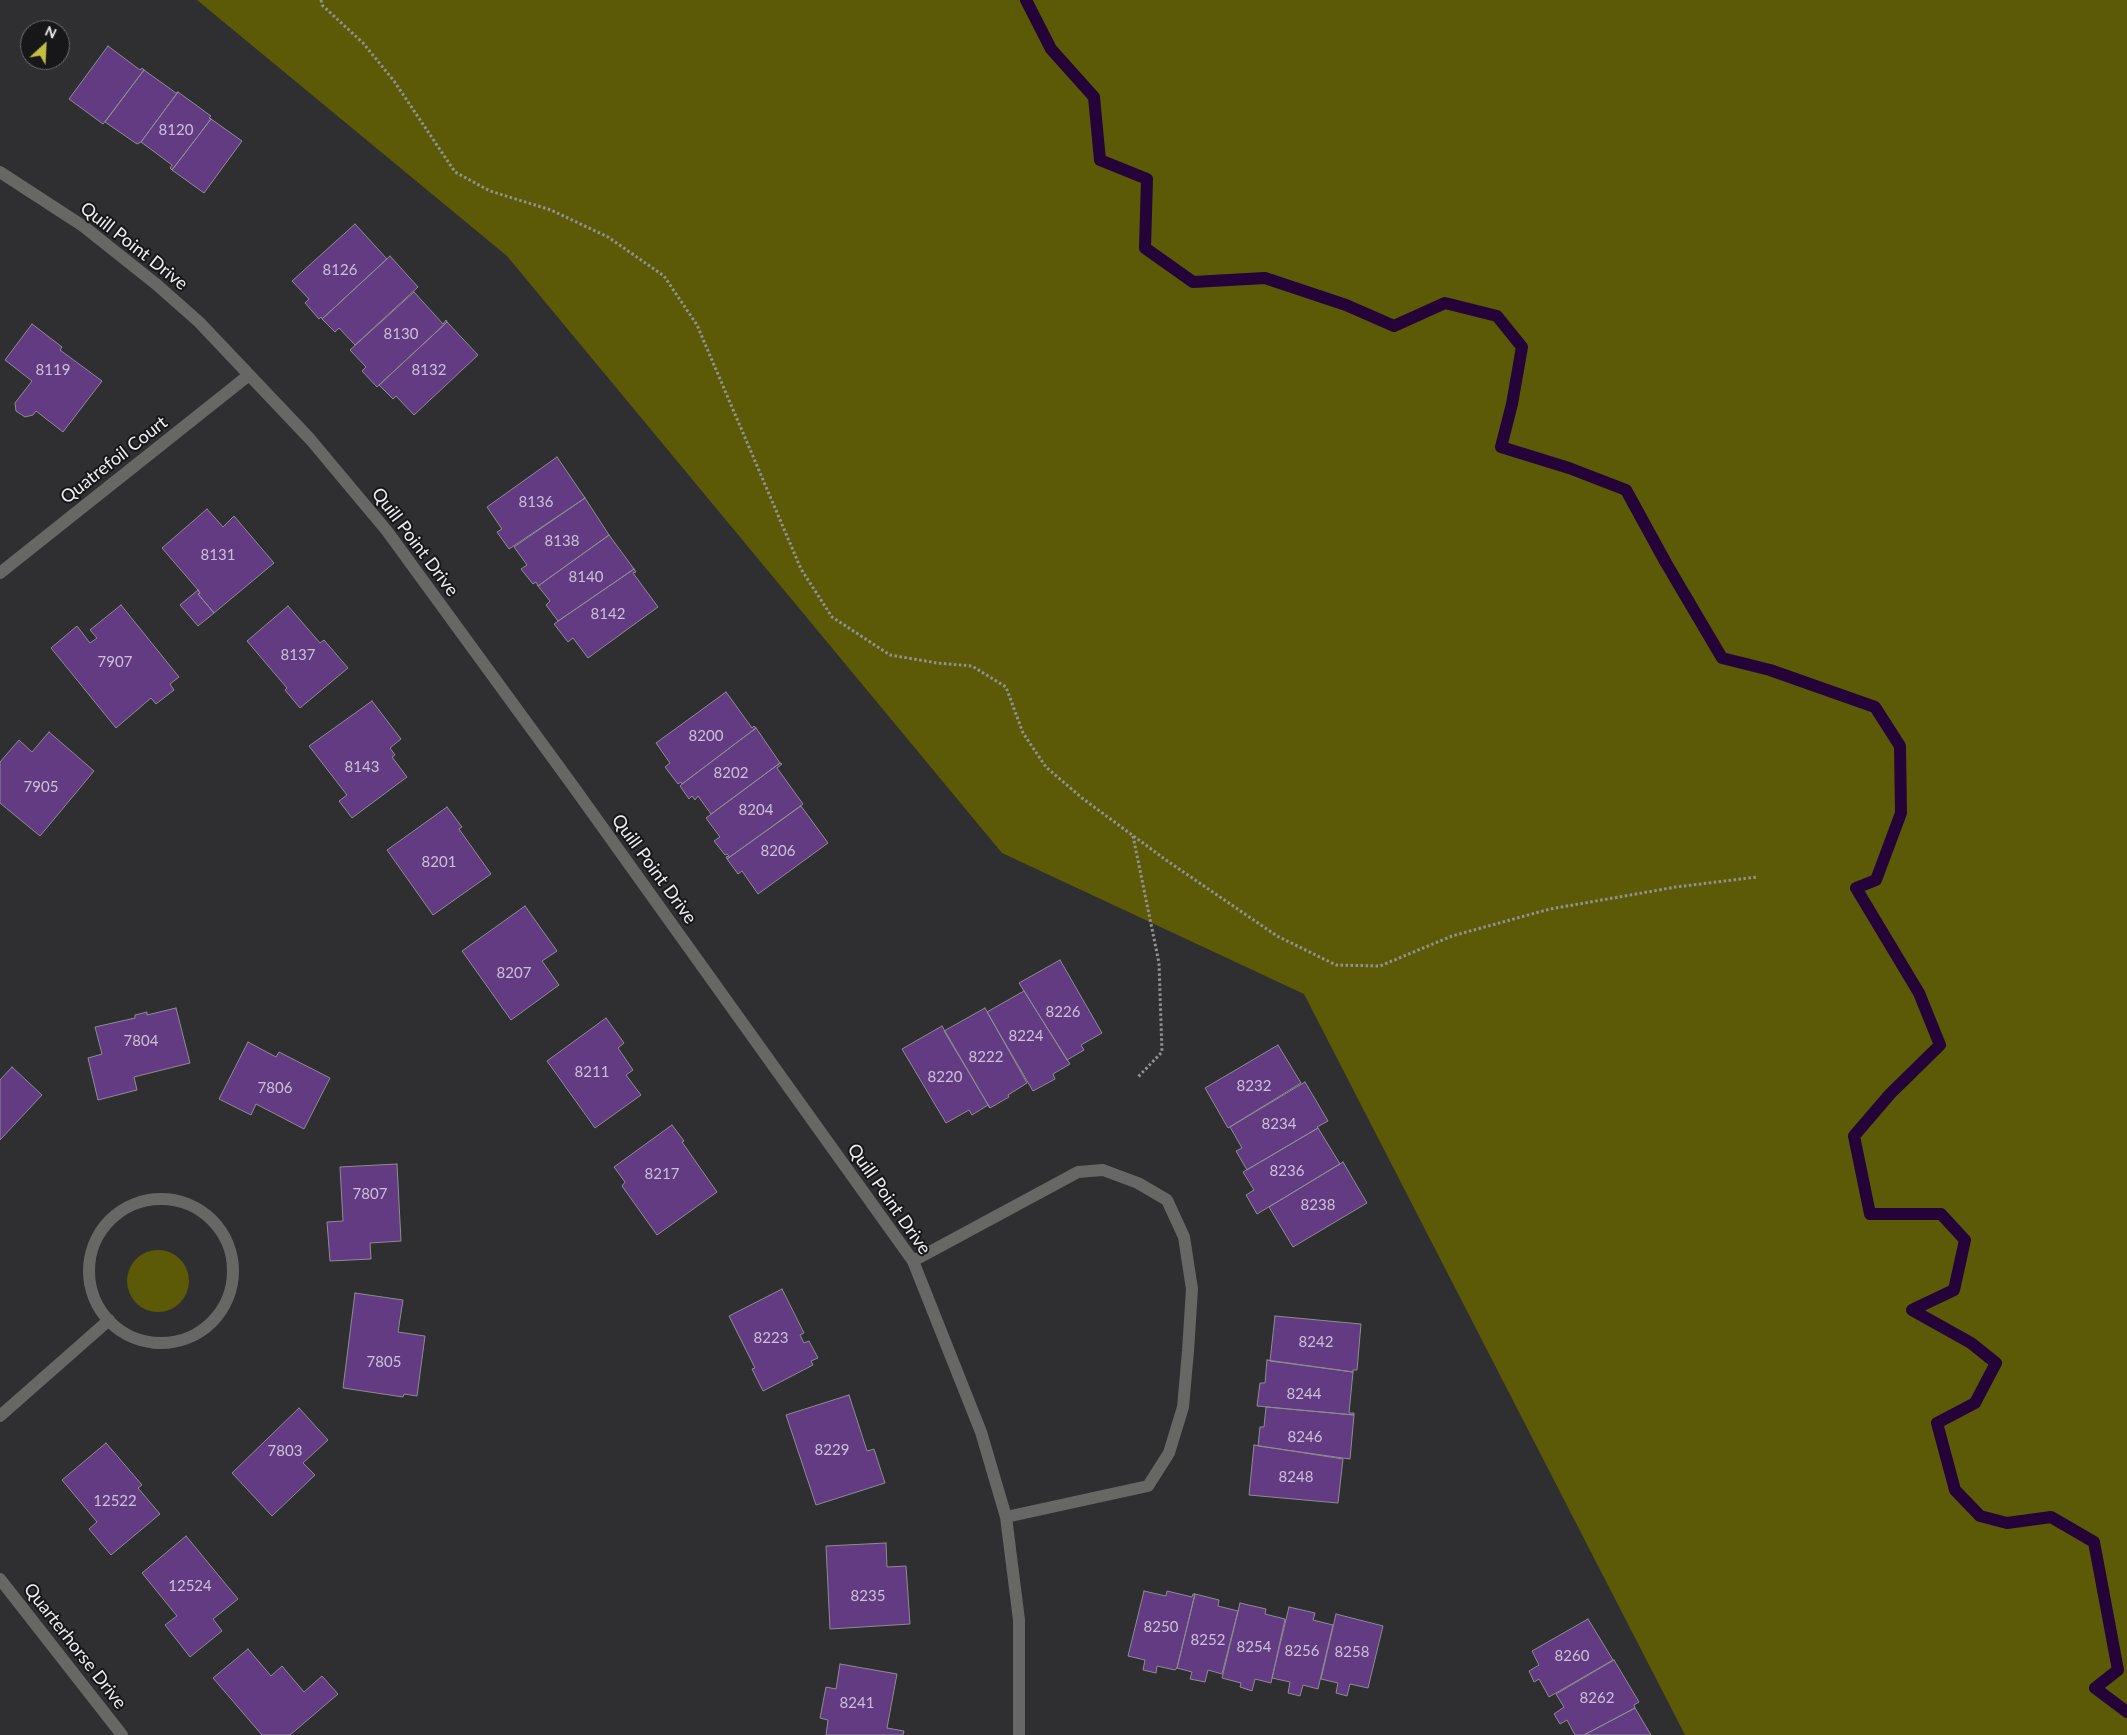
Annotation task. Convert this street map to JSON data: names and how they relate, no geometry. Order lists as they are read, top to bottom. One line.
{"streets":{"street":["Quill Point Drive","Quatrefoil Court","Quarterhorse Drive"]},"crossings":[["Quill Point Drive","Quatrefoil Court"]],"house_numbers":["8120","8126","8130","8119","8132","8136","8138","8131","8140","8142","8137","7907","8200","8143","8202","7905","8204","8206","8201","8207","8226","8224","7804","8222","8211","8220","8232","7806","8234","8236","8217","7807","8238","8223","8242","7805","8244","8246","8229","7803","8248","12522","12524","8235","8250","8252","8254","8256","8258","8260","8262","8241"],"north":"top right"}
